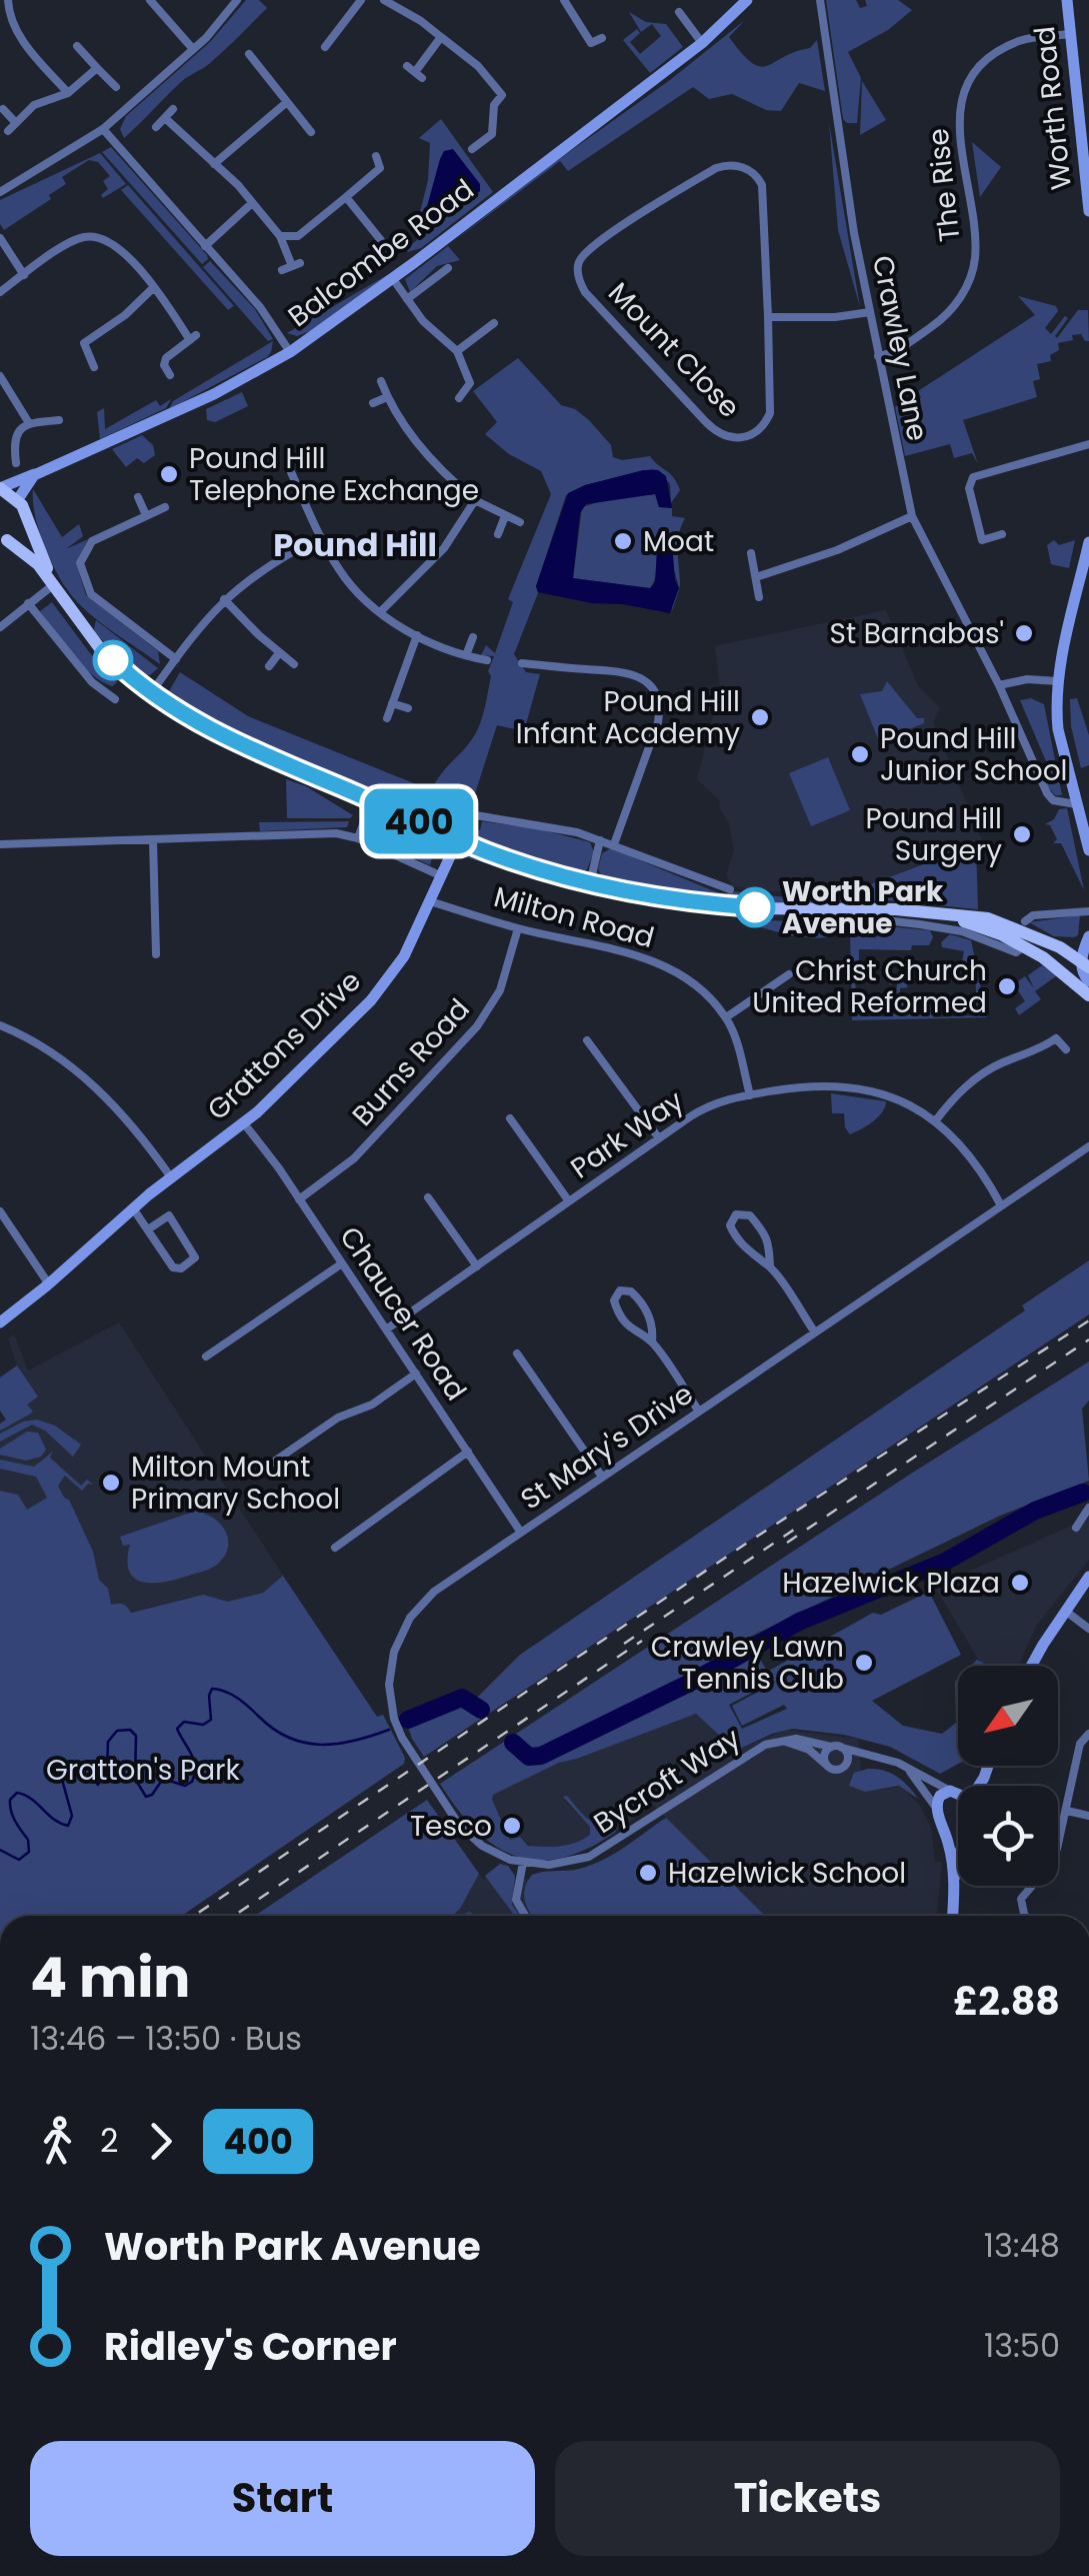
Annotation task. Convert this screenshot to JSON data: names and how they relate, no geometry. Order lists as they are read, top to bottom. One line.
{"streets":{"street":["Worth Road","The Rise","Balcombe Road","Crawley Lane","Mount Close","Milton Road","Grattons Drive","Burns Road","Park Way","Chaucer Road","St Mary's Drive","Bycroft Way"]},"crossings":[["Worth Road","The Rise"],["The Rise","Crawley Lane"],["Milton Road","Grattons Drive"],["Milton Road","Burns Road"],["Milton Road","Park Way"],["Grattons Drive","Chaucer Road"],["Burns Road","Chaucer Road"],["Park Way","Chaucer Road"],["Park Way","St Mary's Drive"],["Chaucer Road","St Mary's Drive"],["St Mary's Drive","Bycroft Way"]],"districts":["Pound Hill"],"parks":["Gratton's Park"],"places":["Pound Hill Telephone Exchange","Moat","St Barnabas'","Pound Hill Infant Academy","Pound Hill Junior School","Pound Hill Surgery","Worth Park Avenue","Christ Church United Reformed","Milton Mount Primary School","Hazelwick Plaza","Crawley Lawn Tennis Club","Tesco","Hazelwick School"],"lines":["bus line 400"],"north":"bottom left","page":{"on_map":"400","heading":["4 min","13:46 – 13:50 · Bus","£2.88"],"legs":["2","400"],"list":[{"name":"Worth Park Avenue","value":"13:48"},{"name":"Ridley's Corner","value":"13:50"}],"buttons":["Start","Tickets"]}}
